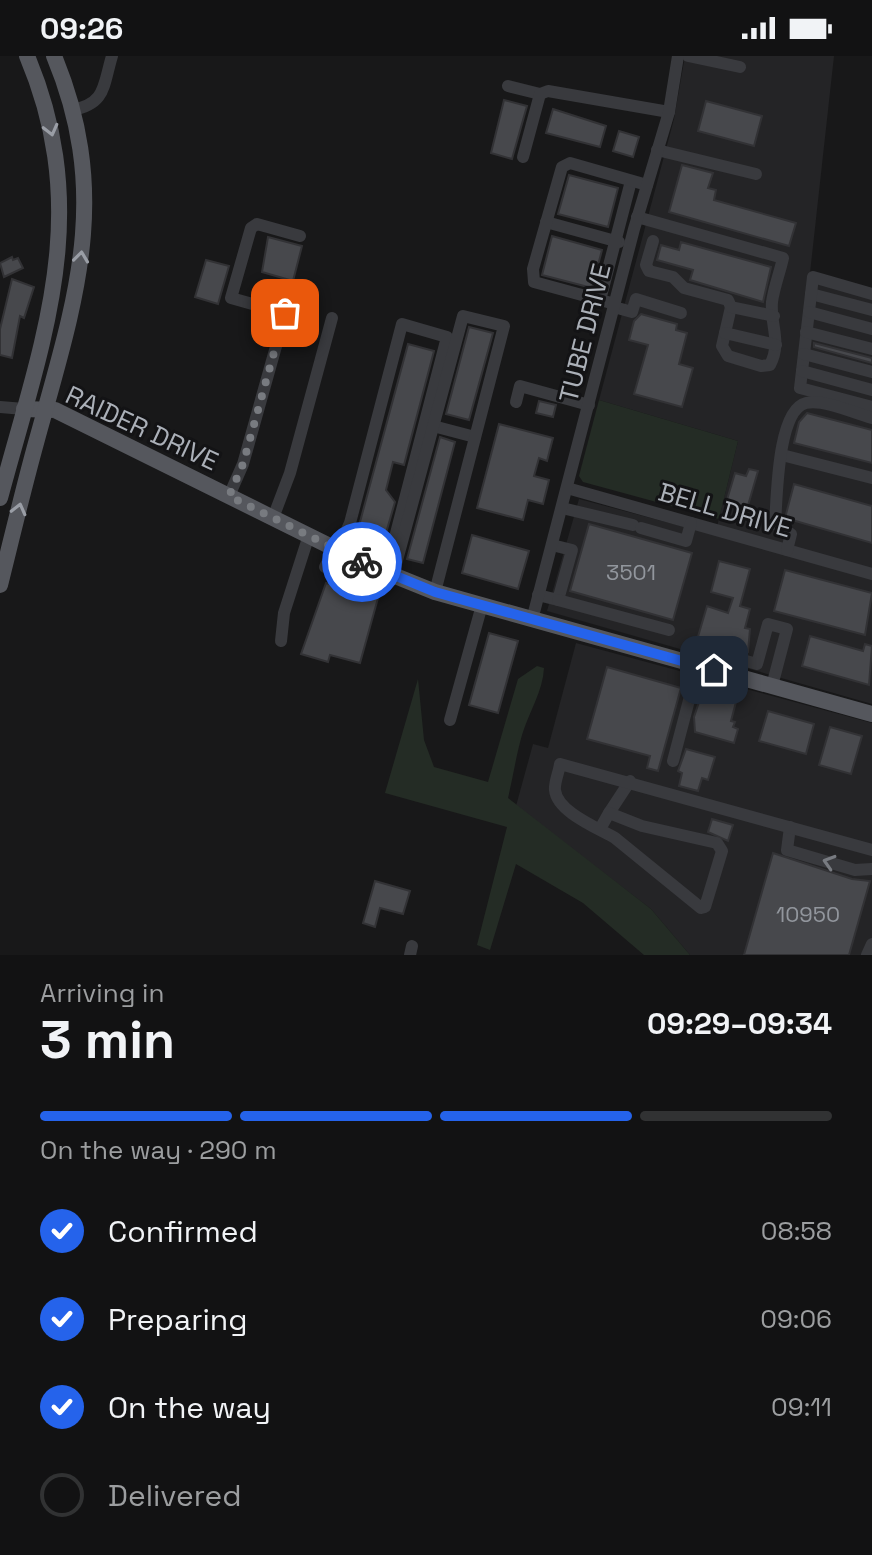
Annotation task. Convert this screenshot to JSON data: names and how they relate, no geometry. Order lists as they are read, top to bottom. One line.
{"streets":{"main road":["RAIDER DRIVE"],"street":["TUBE DRIVE","BELL DRIVE"]},"crossings":[["TUBE DRIVE","RAIDER DRIVE"],["TUBE DRIVE","BELL DRIVE"]],"house_numbers":["3501","10950"],"page":{"status":"09:26","heading":["3 min","Arriving in","09:29–09:34"],"bar":"On the way · 290 m","list":[["Confirmed","08:58"],["Preparing","09:06"],["On the way","09:11"],"Delivered"]}}
